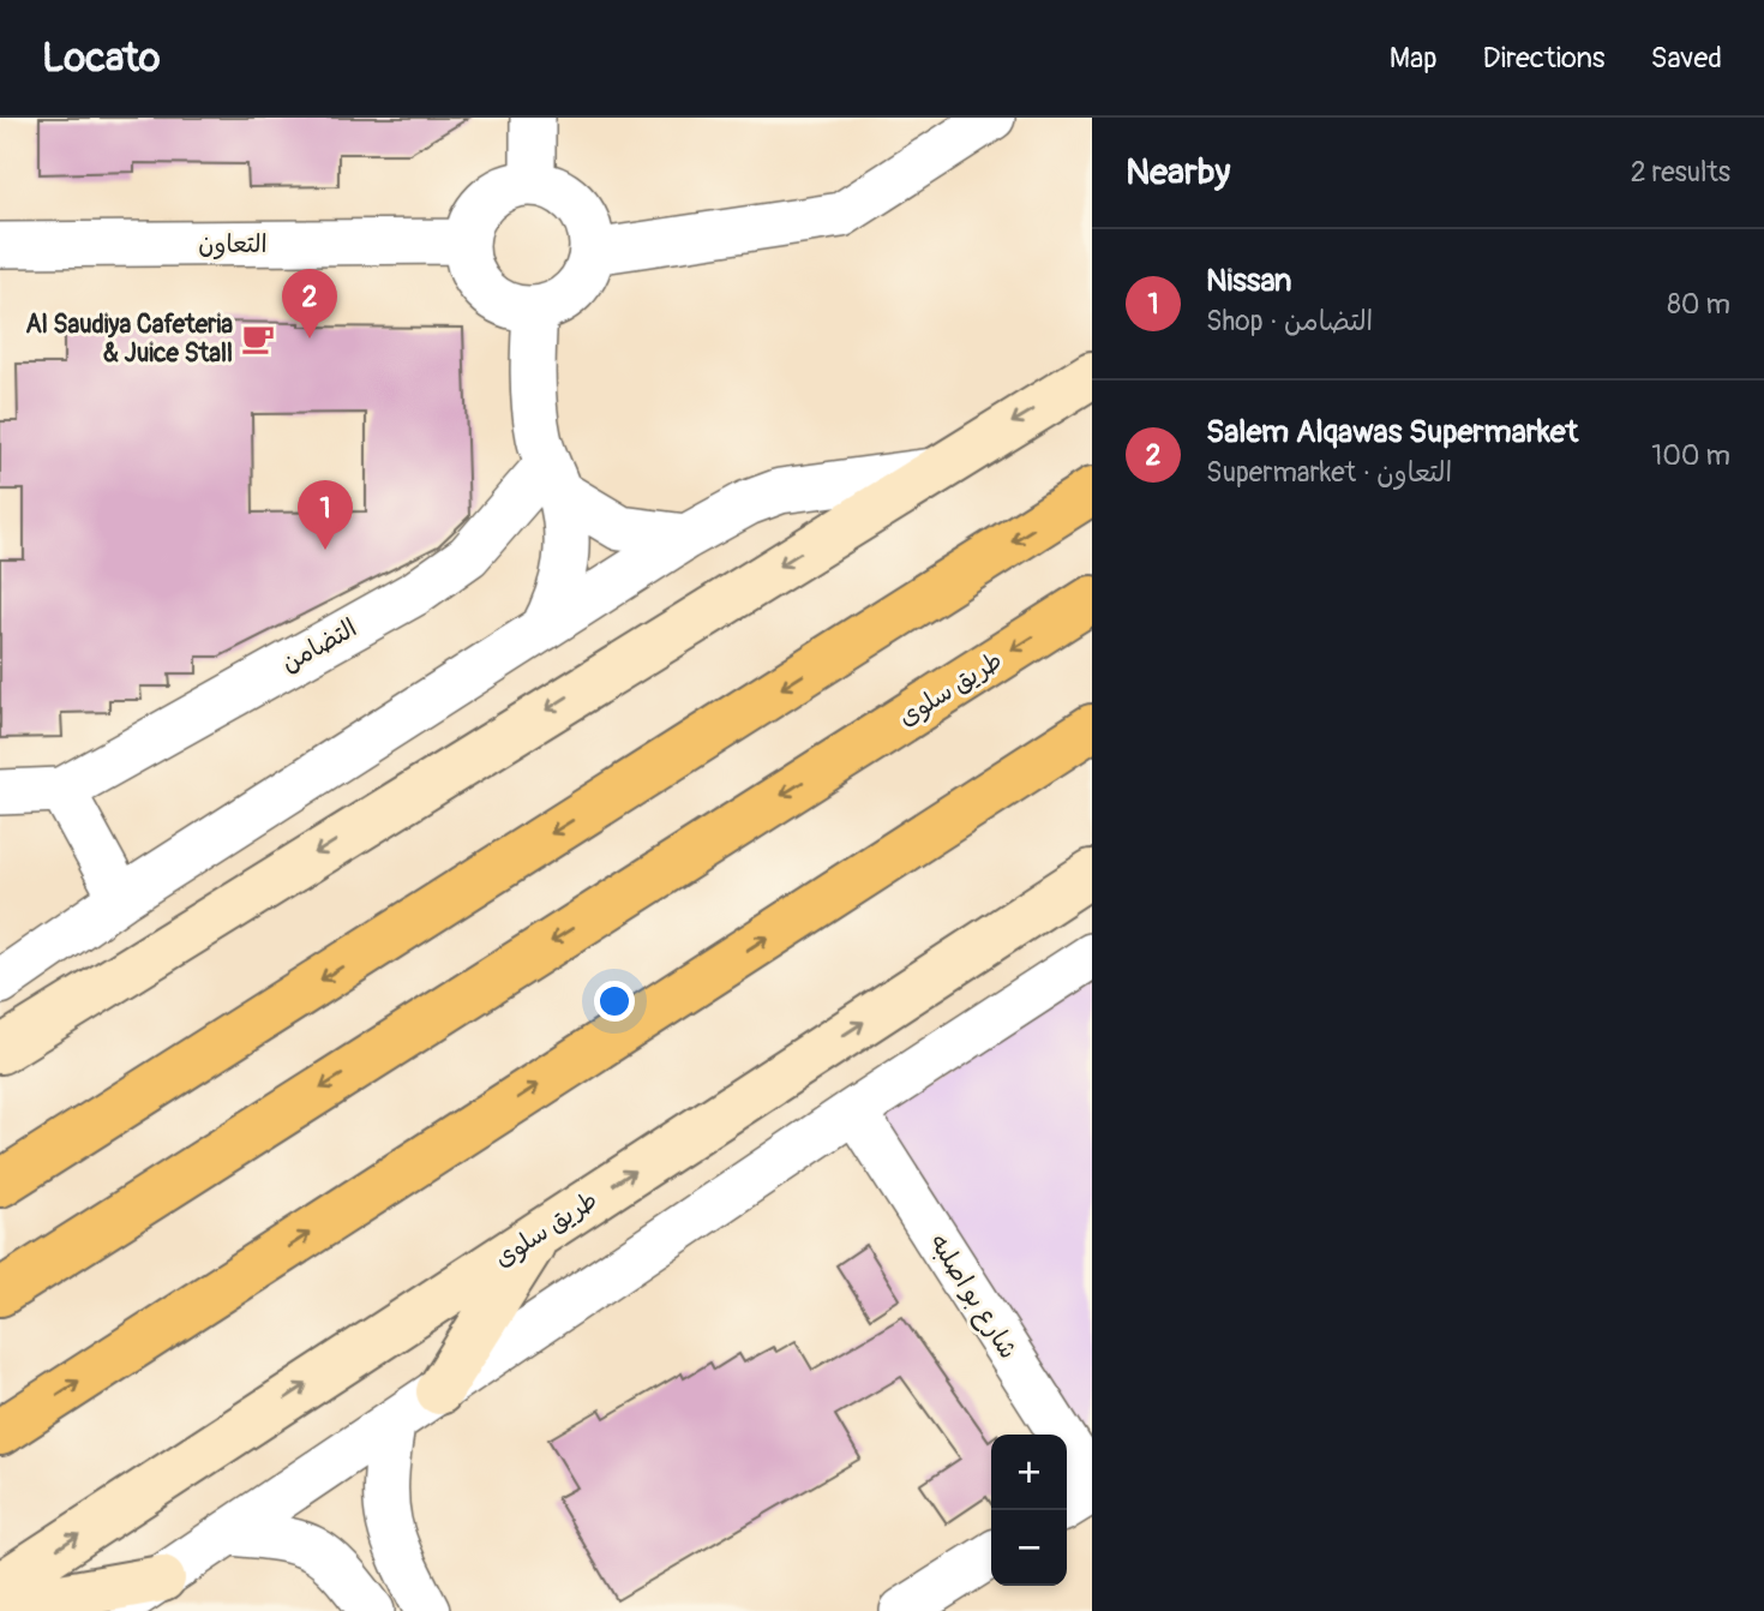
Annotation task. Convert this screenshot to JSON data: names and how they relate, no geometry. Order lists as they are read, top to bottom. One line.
{"streets":{"highway":["طريق سلوى"],"street":["التعاون","التضامن","شارع بو اصلبه"]},"places":{"cafe":["Al Saudiya Cafeteria & Juice Stall"]},"page":{"header":"Locato","nav":["Map","Directions","Saved"],"heading":["Nearby","2 results"],"list":[{"mark":"1","name":"Nissan","note":"Shop · التضامن","value":"80 m"},{"mark":"2","name":"Salem Alqawas Supermarket","note":"Supermarket · التعاون","value":"100 m"}],"pins":["2","1"],"map_buttons":["+","−"]}}
